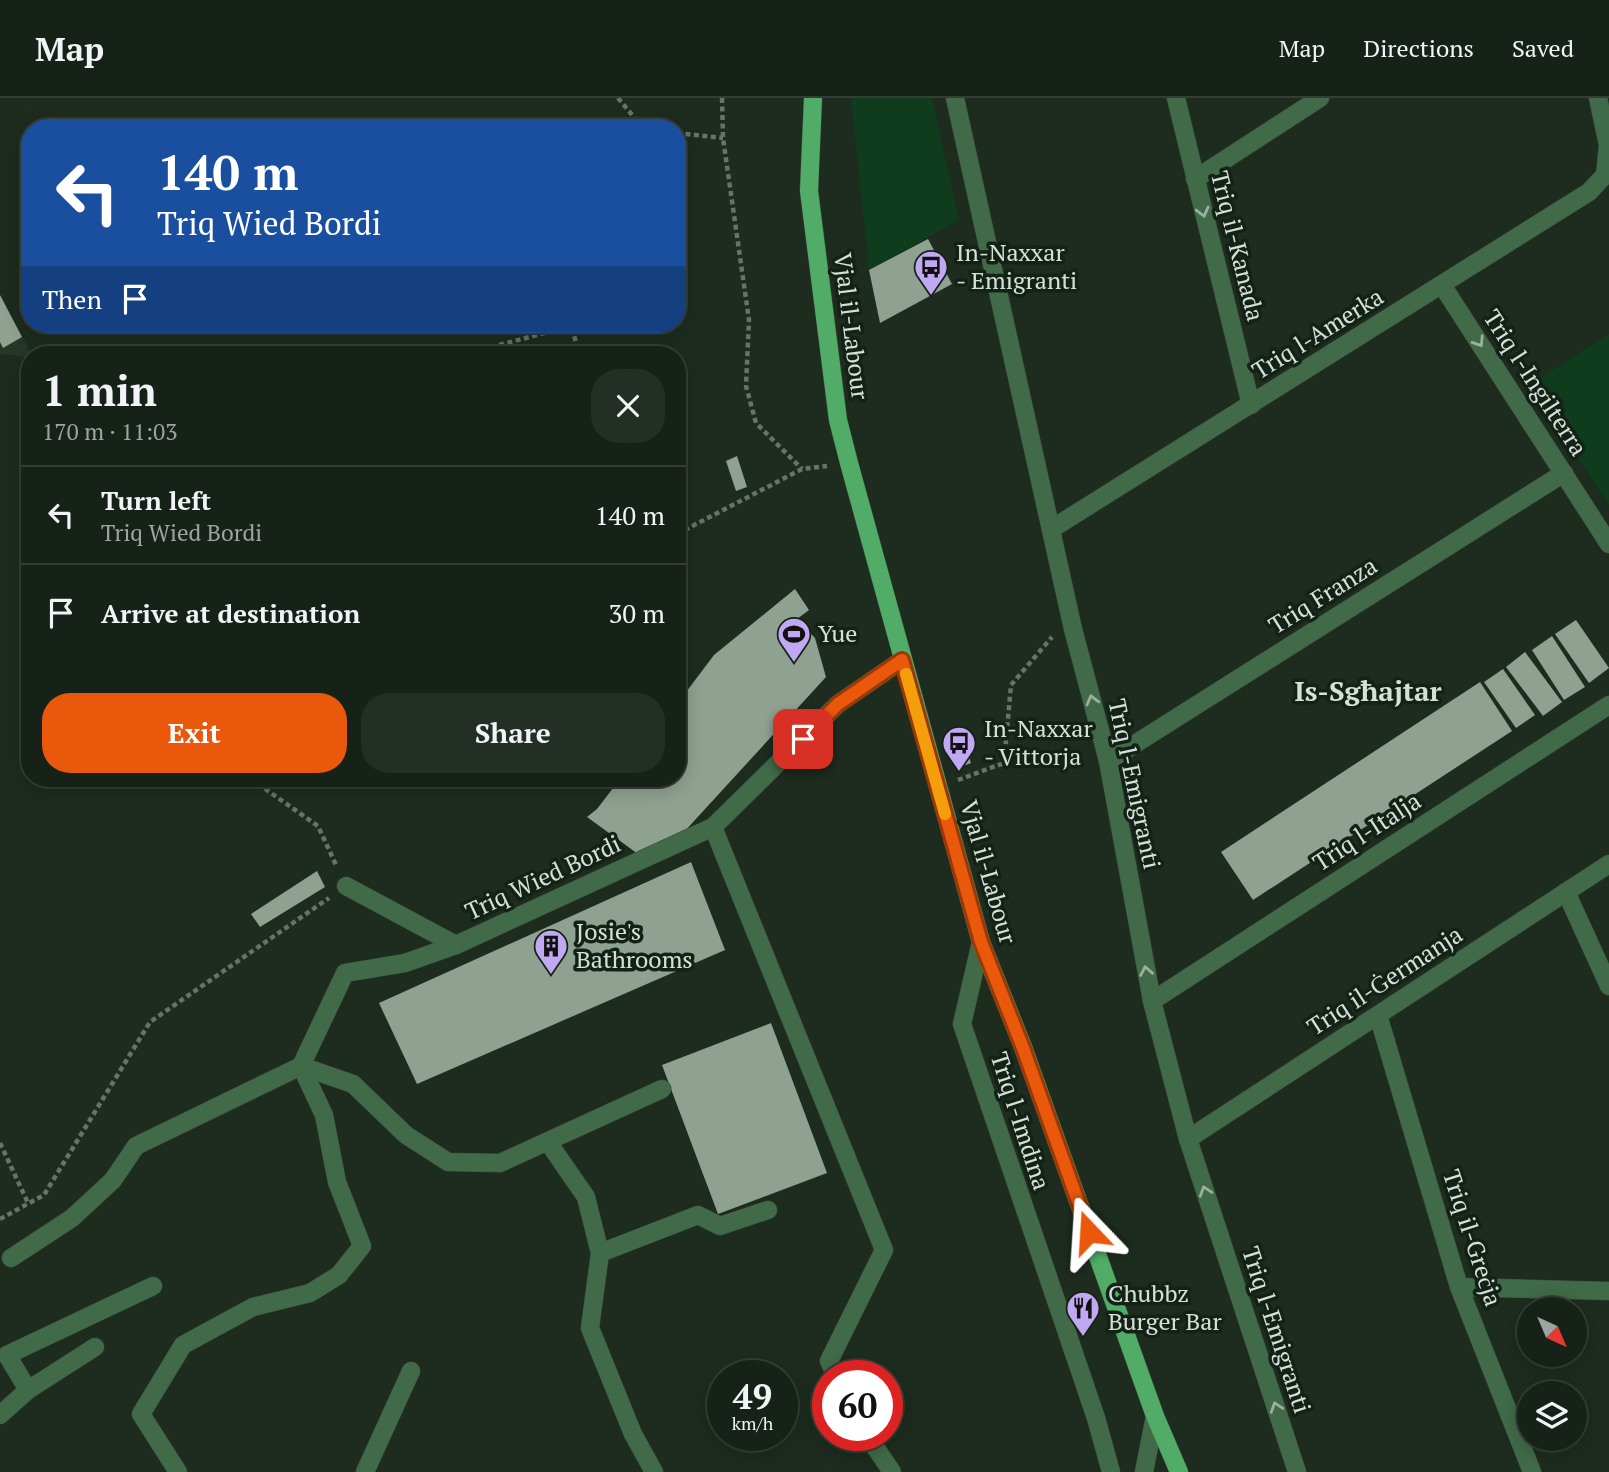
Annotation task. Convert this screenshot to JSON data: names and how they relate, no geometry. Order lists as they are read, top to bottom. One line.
{"streets":{"main road":["Vjal il-Labour"],"street":["Triq il-Kanada","Triq l-Amerka","Triq l-Ingilterra","Triq Franza","Triq l-Emigranti","Triq l-Italja","Triq Wied Bordi","Triq il-Ġermanja","Triq l-Imdina","Triq il-Greċja"]},"crossings":[["Triq il-Kanada","Triq l-Amerka"],["Vjal il-Labour","Triq Wied Bordi"],["Vjal il-Labour","Triq l-Imdina"],["Triq l-Amerka","Triq l-Ingilterra"],["Triq l-Amerka","Triq l-Emigranti"],["Triq l-Ingilterra","Triq Franza"],["Triq Franza","Triq l-Emigranti"],["Triq l-Emigranti","Triq l-Italja"],["Triq l-Emigranti","Triq il-Ġermanja"],["Triq il-Ġermanja","Triq il-Greċja"]],"one_way":["Triq il-Kanada","Triq l-Ingilterra","Triq l-Emigranti"],"districts":["Is-Sgħajtar"],"places":{"bus stop":["In-Naxxar - Emigranti","In-Naxxar - Vittorja"],"sports":["Yue"],"building":["Josie's Bathrooms"],"restaurant":["Chubbz Burger Bar"]},"north":"bottom right","page":{"header":"Map","nav":["Map","Directions","Saved"],"turn":["140 m","Triq Wied Bordi"],"then":"Then","heading":["1 min","170 m · 11:03"],"list":[{"name":"Turn left","note":"Triq Wied Bordi","value":"140 m"},{"name":"Arrive at destination","value":"30 m"}],"buttons":["Exit","Share"],"speed":"49 km/h","limit":"60"}}
